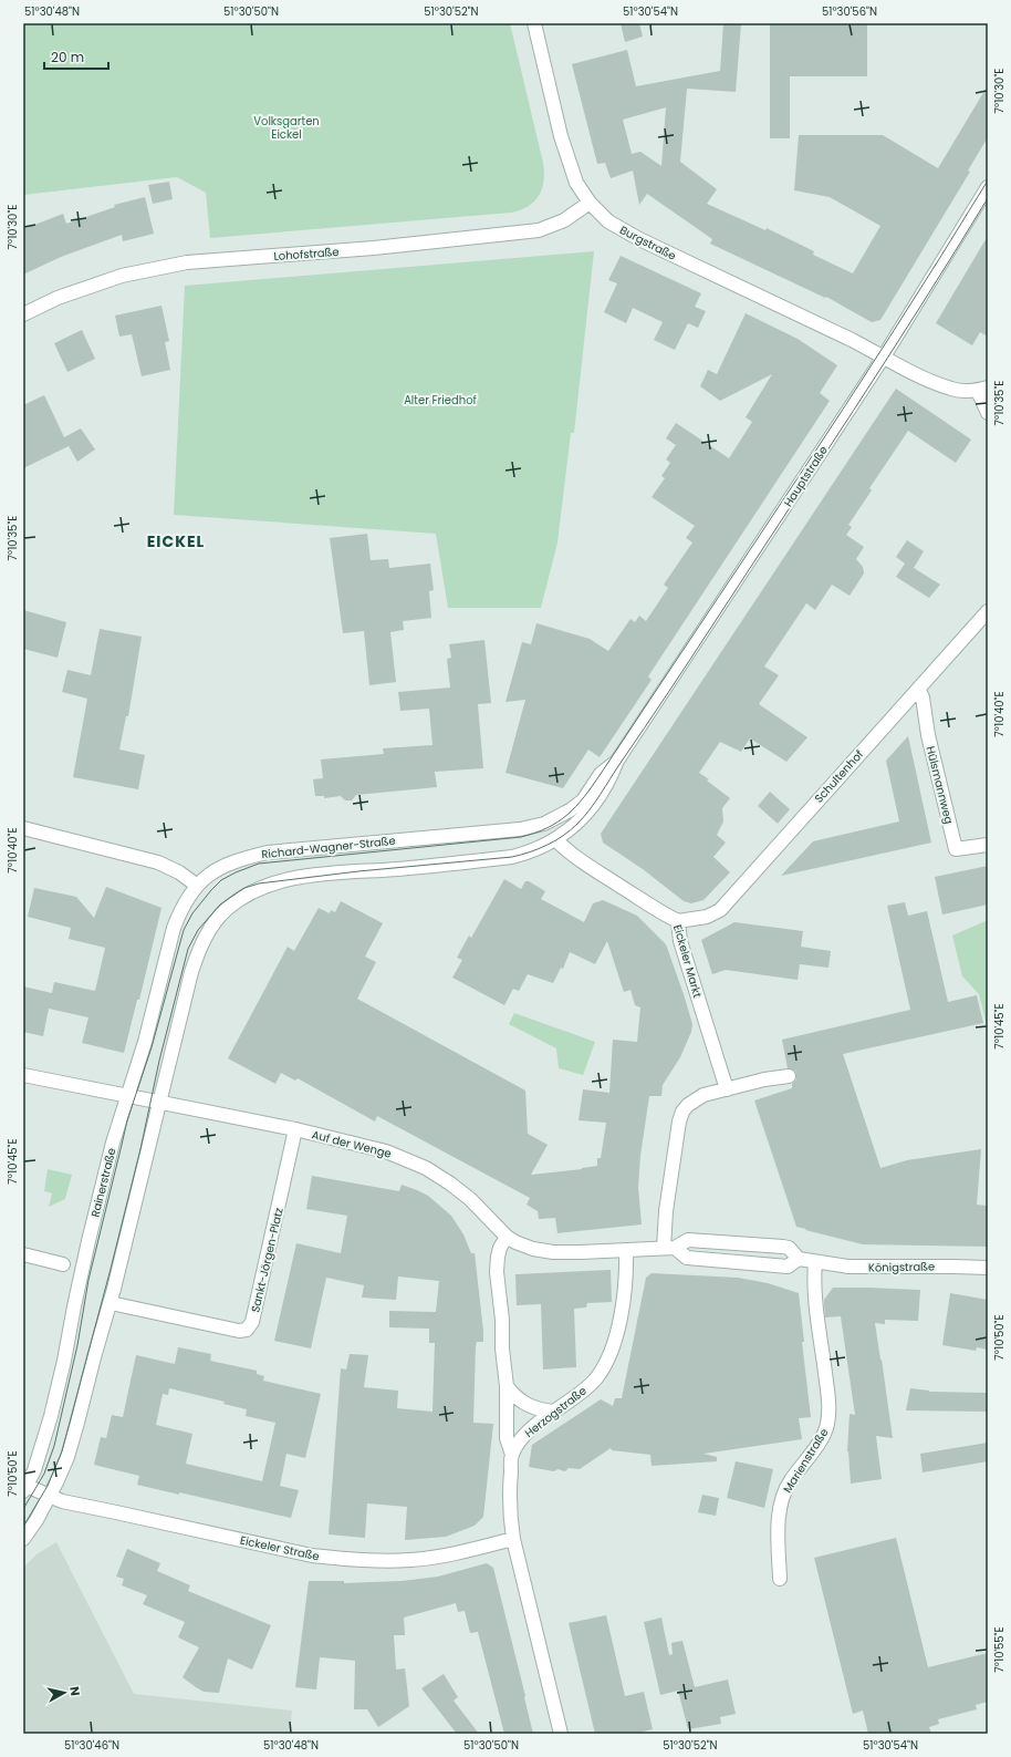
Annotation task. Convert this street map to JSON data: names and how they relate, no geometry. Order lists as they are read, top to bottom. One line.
{"streets":{"street":["Burgstraße","Lohofstraße","Hauptstraße","Schultenhof","Hülsmannweg","Richard-Wagner-Straße","Eickeler Markt","Auf der Wenge","Rainerstraße","Sankt-Jörgen-Platz","Königstraße","Herzogstraße","Marienstraße","Eickeler Straße"]},"crossings":[["Burgstraße","Lohofstraße"],["Burgstraße","Hauptstraße"],["Hauptstraße","Richard-Wagner-Straße"],["Hauptstraße","Eickeler Markt"],["Schultenhof","Hülsmannweg"],["Schultenhof","Eickeler Markt"],["Richard-Wagner-Straße","Rainerstraße"],["Auf der Wenge","Rainerstraße"],["Auf der Wenge","Sankt-Jörgen-Platz"],["Rainerstraße","Eickeler Straße"],["Königstraße","Marienstraße"],["Herzogstraße","Eickeler Straße"]],"districts":["EICKEL"],"parks":["Volksgarten Eickel","Alter Friedhof"],"scale_bar":"20 m","north":"right","coordinates":["51°30'48\"N","51°30'50\"N","51°30'52\"N","51°30'54\"N","51°30'56\"N","7°10'30\"E","7°10'35\"E","7°10'40\"E","7°10'45\"E","7°10'50\"E","7°10'55\"E","51°30'46\"N"]}
